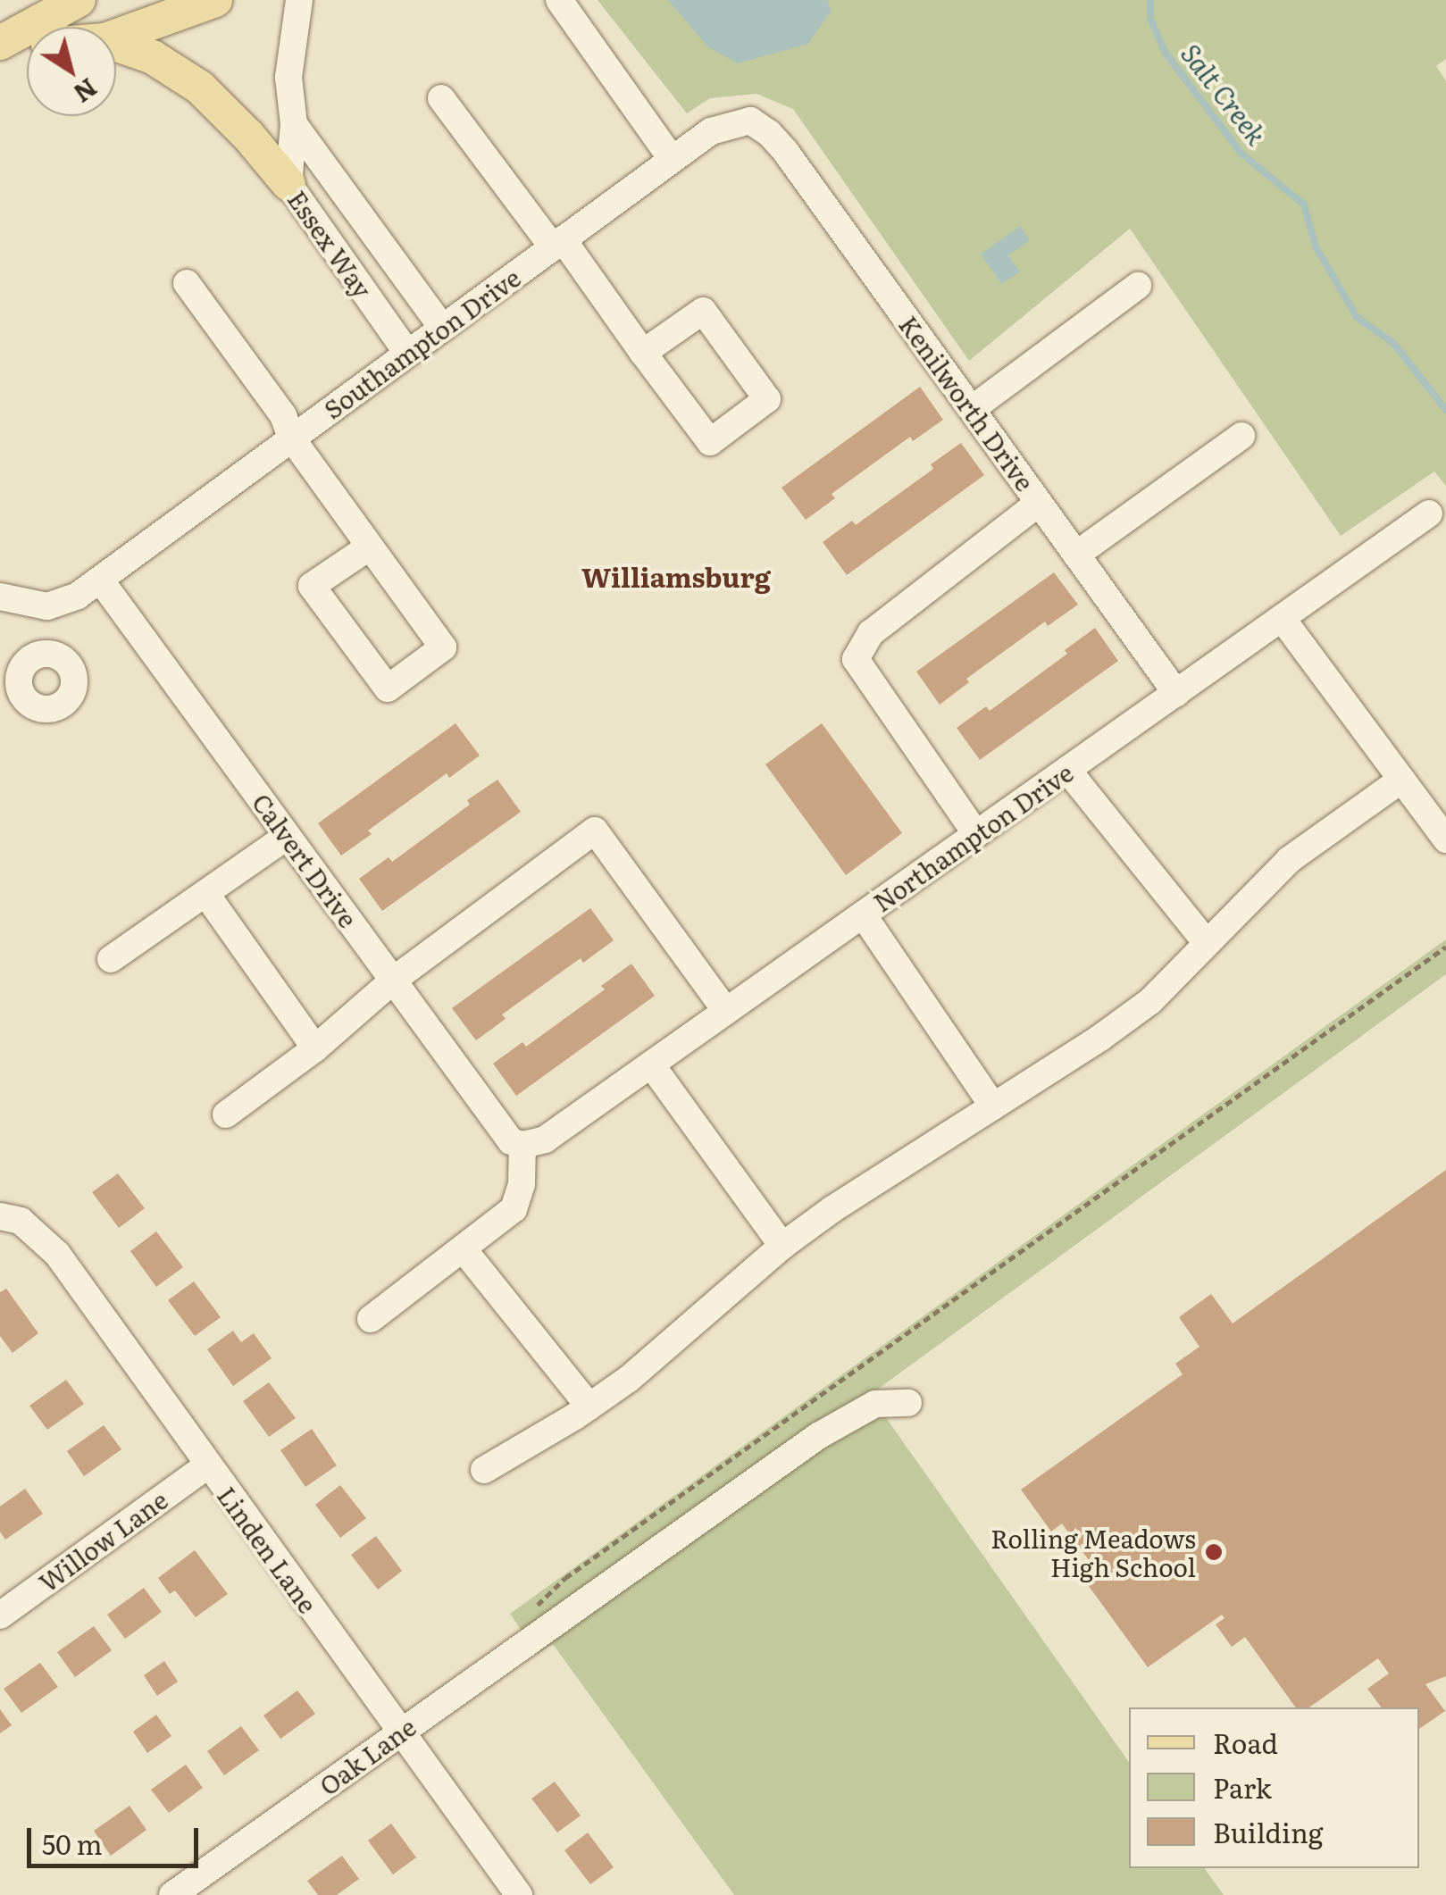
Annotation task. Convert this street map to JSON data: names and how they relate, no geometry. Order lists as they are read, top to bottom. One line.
{"streets":{"street":["Essex Way","Southampton Drive","Kenilworth Drive","Northampton Drive","Calvert Drive","Willow Lane","Linden Lane","Oak Lane"]},"crossings":[["Essex Way","Southampton Drive"],["Southampton Drive","Kenilworth Drive"],["Southampton Drive","Calvert Drive"],["Kenilworth Drive","Northampton Drive"],["Northampton Drive","Calvert Drive"],["Willow Lane","Linden Lane"],["Linden Lane","Oak Lane"]],"districts":["Williamsburg"],"water":["Salt Creek"],"places":["Rolling Meadows High School"],"legend":["Road","Park","Building"],"scale_bar":"50 m","north":"bottom right"}
